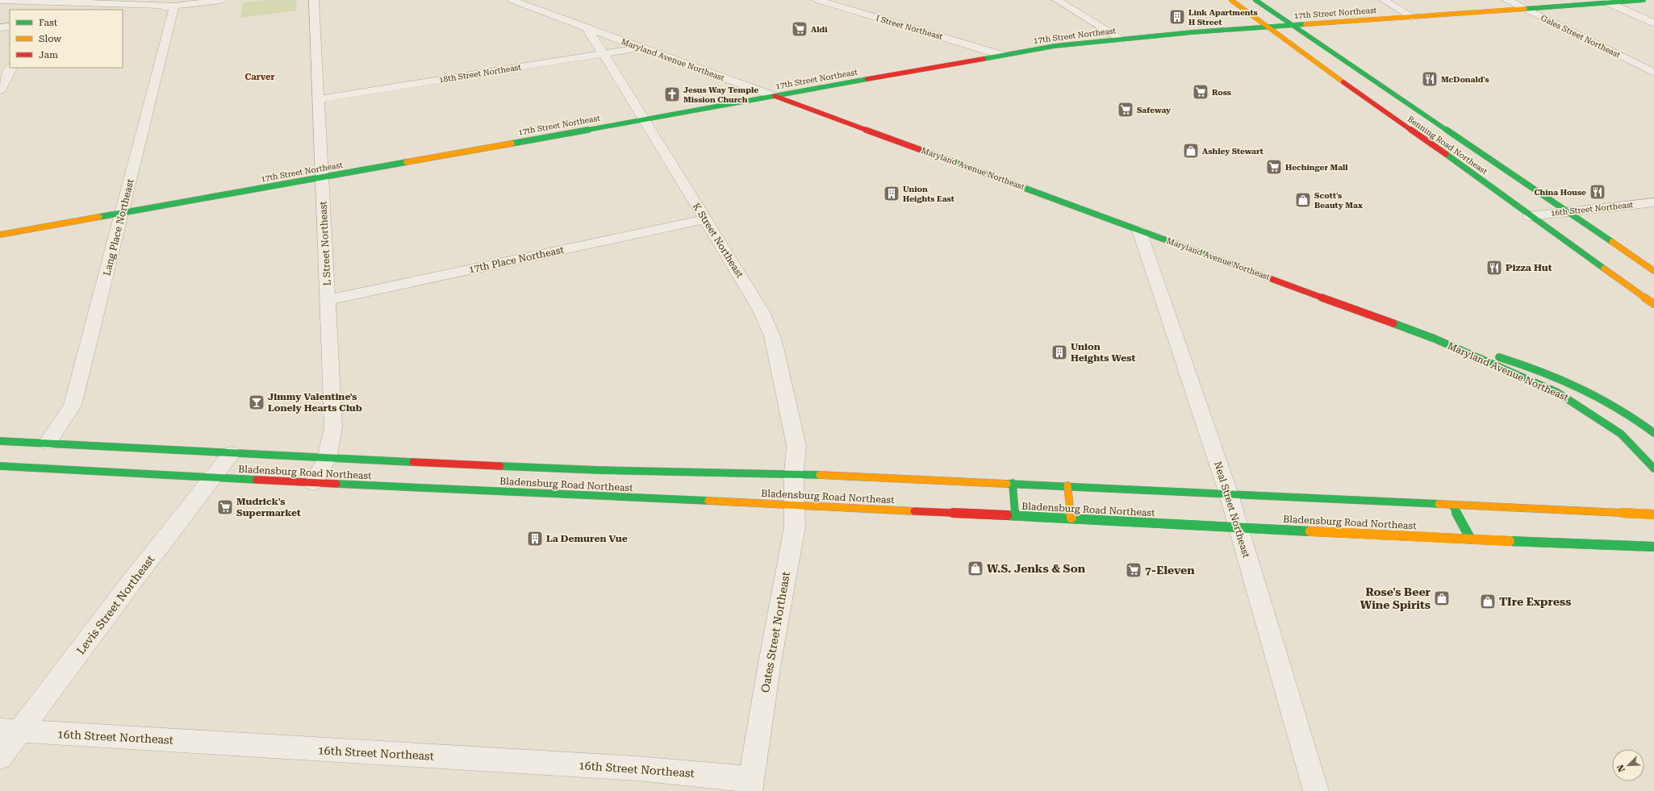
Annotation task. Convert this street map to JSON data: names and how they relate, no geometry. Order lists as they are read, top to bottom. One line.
{"streets":{"main road":["17th Street Northeast","Maryland Avenue Northeast","Benning Road Northeast","Bladensburg Road Northeast"],"street":["I Street Northeast","Gales Street Northeast","18th Street Northeast","16th Street Northeast","Lang Place Northeast","K Street Northeast","L Street Northeast","17th Place Northeast","Neal Street Northeast","Levis Street Northeast","Oates Street Northeast"]},"crossings":[["17th Street Northeast","I Street Northeast"],["17th Street Northeast","Gales Street Northeast"],["17th Street Northeast","Maryland Avenue Northeast"],["17th Street Northeast","Benning Road Northeast"],["17th Street Northeast","Lang Place Northeast"],["17th Street Northeast","K Street Northeast"],["17th Street Northeast","L Street Northeast"],["Maryland Avenue Northeast","18th Street Northeast"],["Maryland Avenue Northeast","K Street Northeast"],["Maryland Avenue Northeast","Neal Street Northeast"],["18th Street Northeast","K Street Northeast"],["18th Street Northeast","L Street Northeast"],["Benning Road Northeast","16th Street Northeast"],["16th Street Northeast","Levis Street Northeast"],["16th Street Northeast","Oates Street Northeast"],["Lang Place Northeast","Bladensburg Road Northeast"],["K Street Northeast","17th Place Northeast"],["K Street Northeast","Bladensburg Road Northeast"],["K Street Northeast","Oates Street Northeast"],["L Street Northeast","17th Place Northeast"],["L Street Northeast","Bladensburg Road Northeast"],["Bladensburg Road Northeast","Neal Street Northeast"],["Bladensburg Road Northeast","Levis Street Northeast"],["Bladensburg Road Northeast","Oates Street Northeast"]],"districts":["Carver"],"places":{"building":["Link Apartments H Street","Union Heights East","Union Heights West","La Demuren Vue"],"supermarket":["Aldi","Ross","Safeway","Hechinger Mall","Mudrick's Supermarket","7-Eleven"],"restaurant":["McDonald's","China House","Pizza Hut"],"church":["Jesus Way Temple Mission Church"],"shop":["Ashley Stewart","Scott's Beauty Max","W.S. Jenks & Son","Rose's Beer Wine Spirits","TIre Express"],"bar":["Jimmy Valentine's Lonely Hearts Club"]},"legend":["Fast","Slow","Jam"],"north":"bottom left"}
